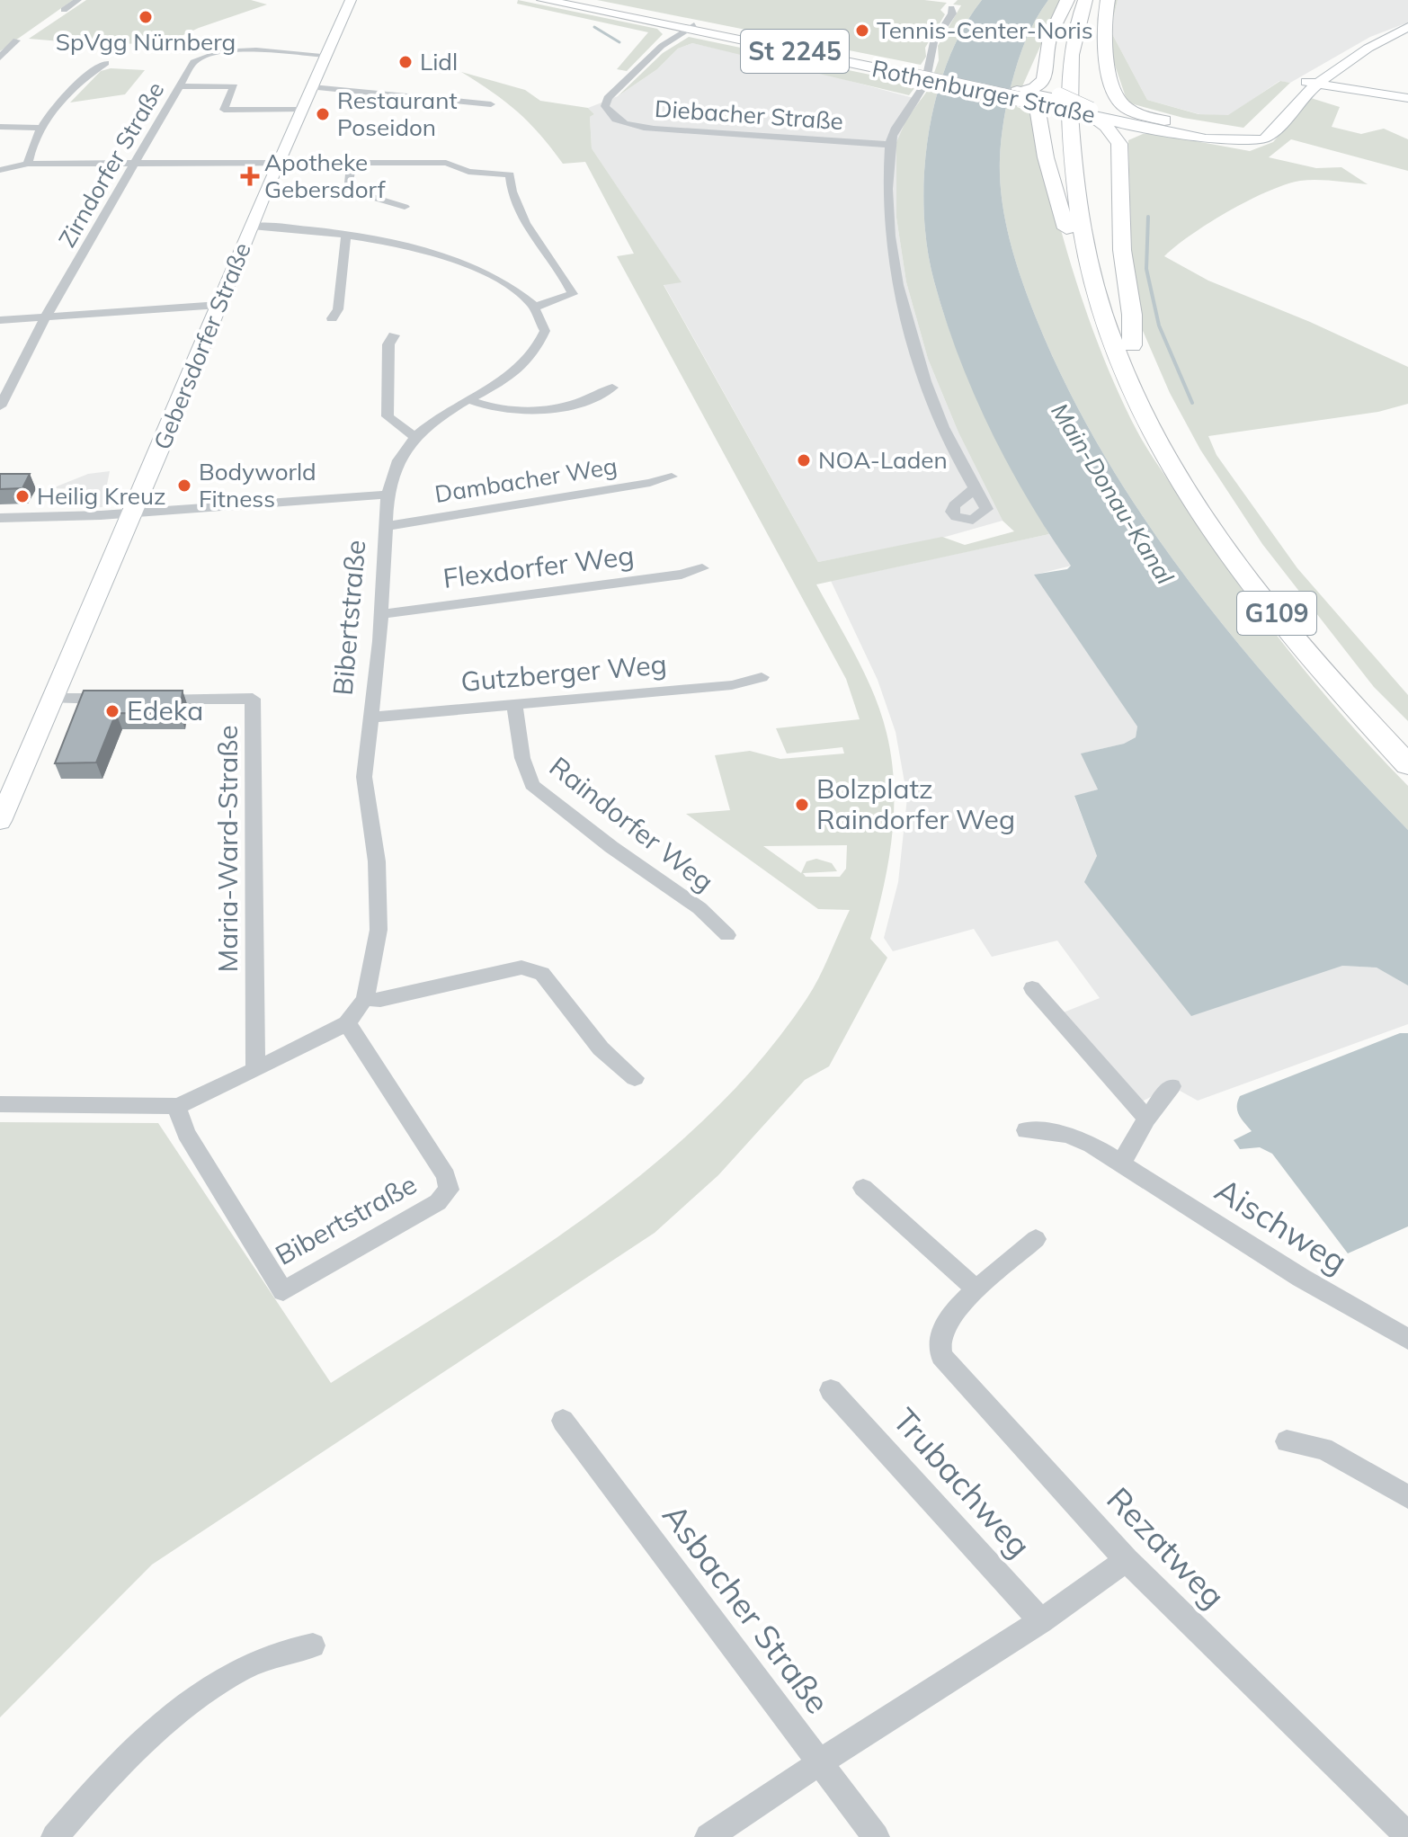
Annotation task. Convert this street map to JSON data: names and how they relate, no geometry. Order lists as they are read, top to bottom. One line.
{"streets":{"highway":["G109"],"main road":["St 2245","Rothenburger Straße","Gebersdorfer Straße"],"street":["Diebacher Straße","Zirndorfer Straße","Dambacher Weg","Flexdorfer Weg","Bibertstraße","Gutzberger Weg","Raindorfer Weg","Maria-Ward-Straße","Aischweg","Trubachweg","Rezatweg","Asbacher Straße"]},"crossings":[["Rothenburger Straße","Diebacher Straße"],["Zirndorfer Straße","Gebersdorfer Straße"],["Gebersdorfer Straße","Maria-Ward-Straße"],["Dambacher Weg","Bibertstraße"],["Flexdorfer Weg","Bibertstraße"],["Bibertstraße","Gutzberger Weg"],["Bibertstraße","Maria-Ward-Straße"],["Gutzberger Weg","Raindorfer Weg"]],"water":["Main-Donau-Kanal"],"places":{"other":["SpVgg Nürnberg","Tennis-Center-Noris","Lidl","Restaurant Poseidon","NOA-Laden","Bodyworld Fitness","Heilig Kreuz","Edeka","Bolzplatz Raindorfer Weg"],"health":["Apotheke Gebersdorf"]}}
